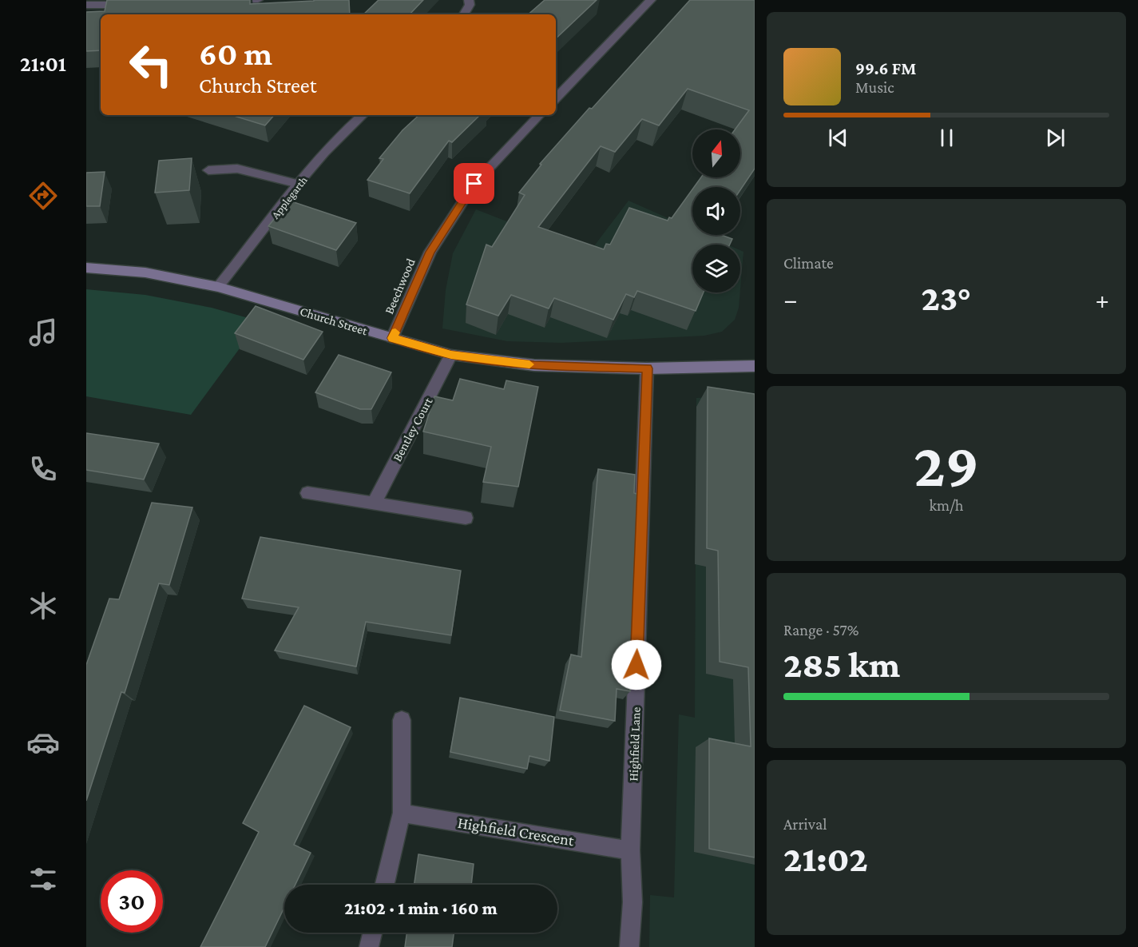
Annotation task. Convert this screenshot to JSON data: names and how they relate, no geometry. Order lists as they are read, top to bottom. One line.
{"streets":{"street":["Applegarth","Beechwood","Church Street","Bentley Court","Highfield Lane","Highfield Crescent"]},"crossings":[["Applegarth","Church Street"],["Beechwood","Church Street"],["Church Street","Bentley Court"],["Church Street","Highfield Lane"],["Highfield Lane","Highfield Crescent"]],"north":"top","page":{"tabs":"21:01","turn":["60 m","Church Street"],"song":["99.6 FM","Music"],"tile":["Climate",["29","km/h"],["Range · 57%","285 km"],["Arrival","21:02"]],"heat":["−","23°","+"],"limit":"30","trip":"21:02 · 1 min · 160 m"}}
